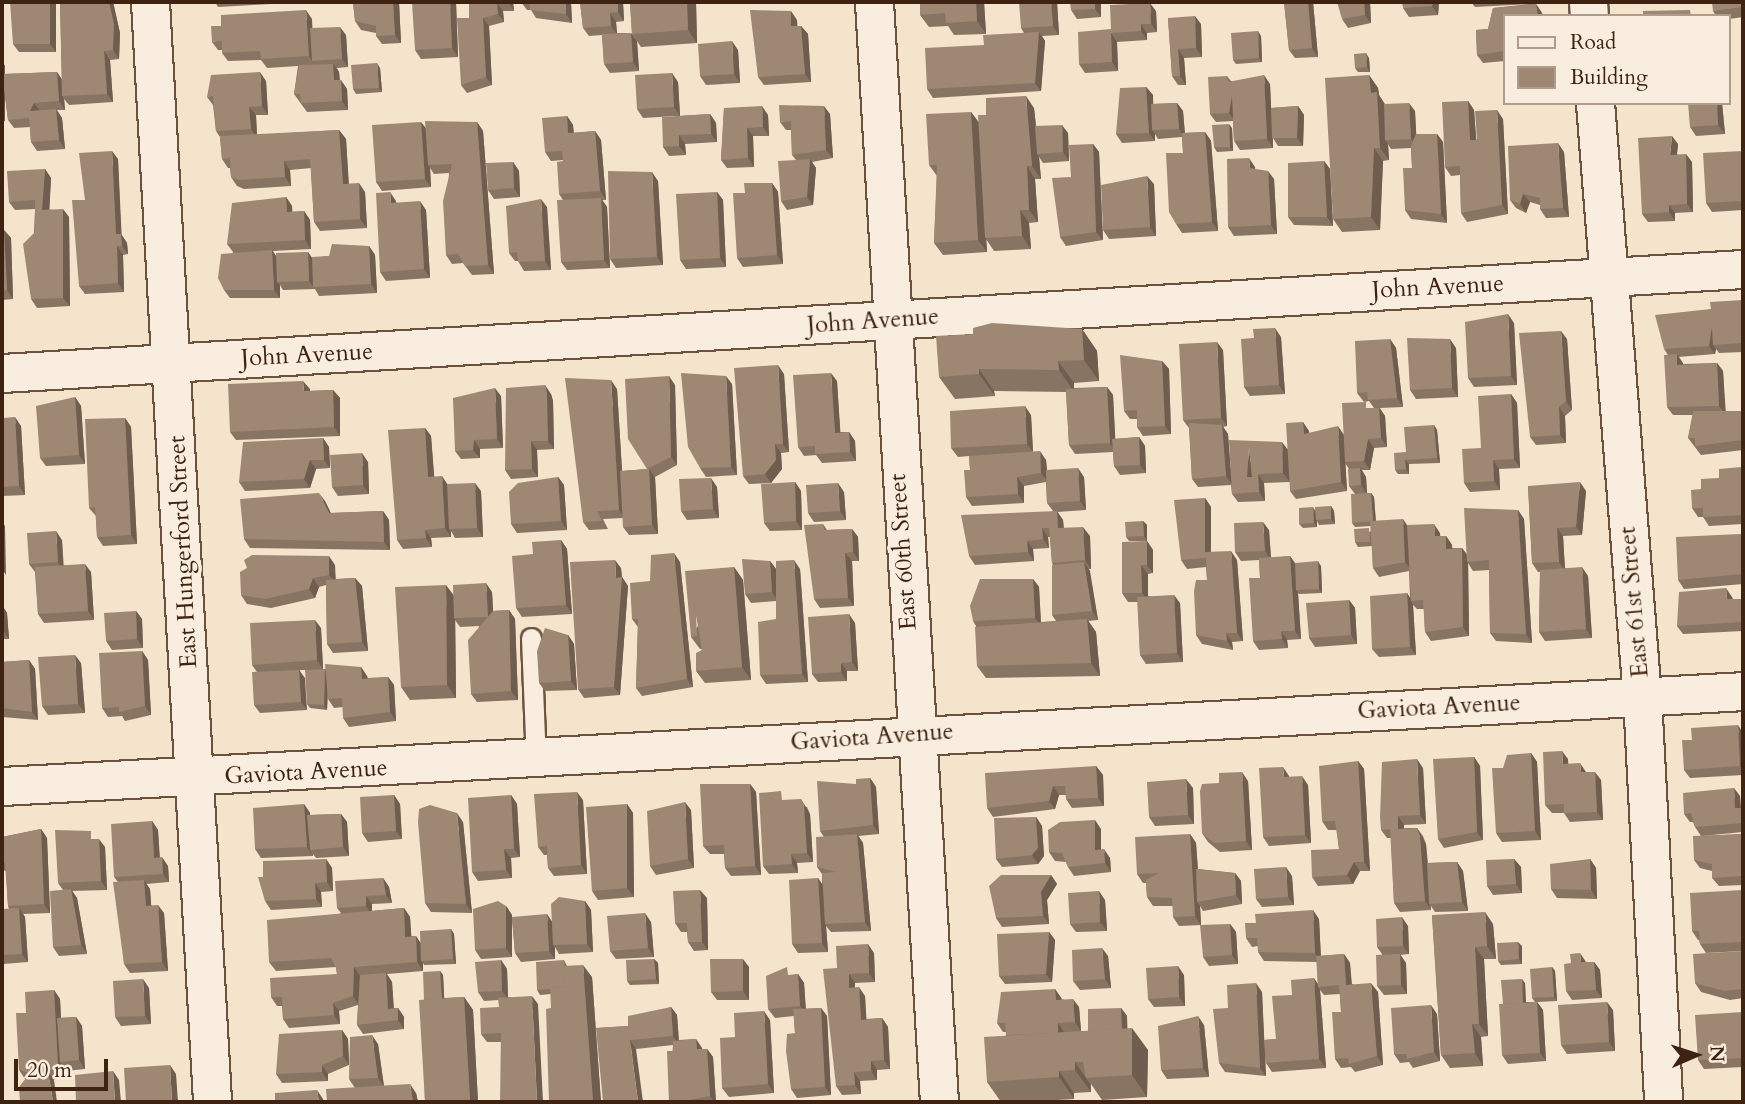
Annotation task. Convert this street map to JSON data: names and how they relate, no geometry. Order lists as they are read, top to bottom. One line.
{"streets":{"street":["John Avenue","East Hungerford Street","East 60th Street","East 61st Street","Gaviota Avenue"]},"crossings":[["John Avenue","East Hungerford Street"],["John Avenue","East 60th Street"],["John Avenue","East 61st Street"],["East Hungerford Street","Gaviota Avenue"],["East 60th Street","Gaviota Avenue"],["East 61st Street","Gaviota Avenue"]],"legend":["Road","Building"],"scale_bar":"20 m","north":"right"}
